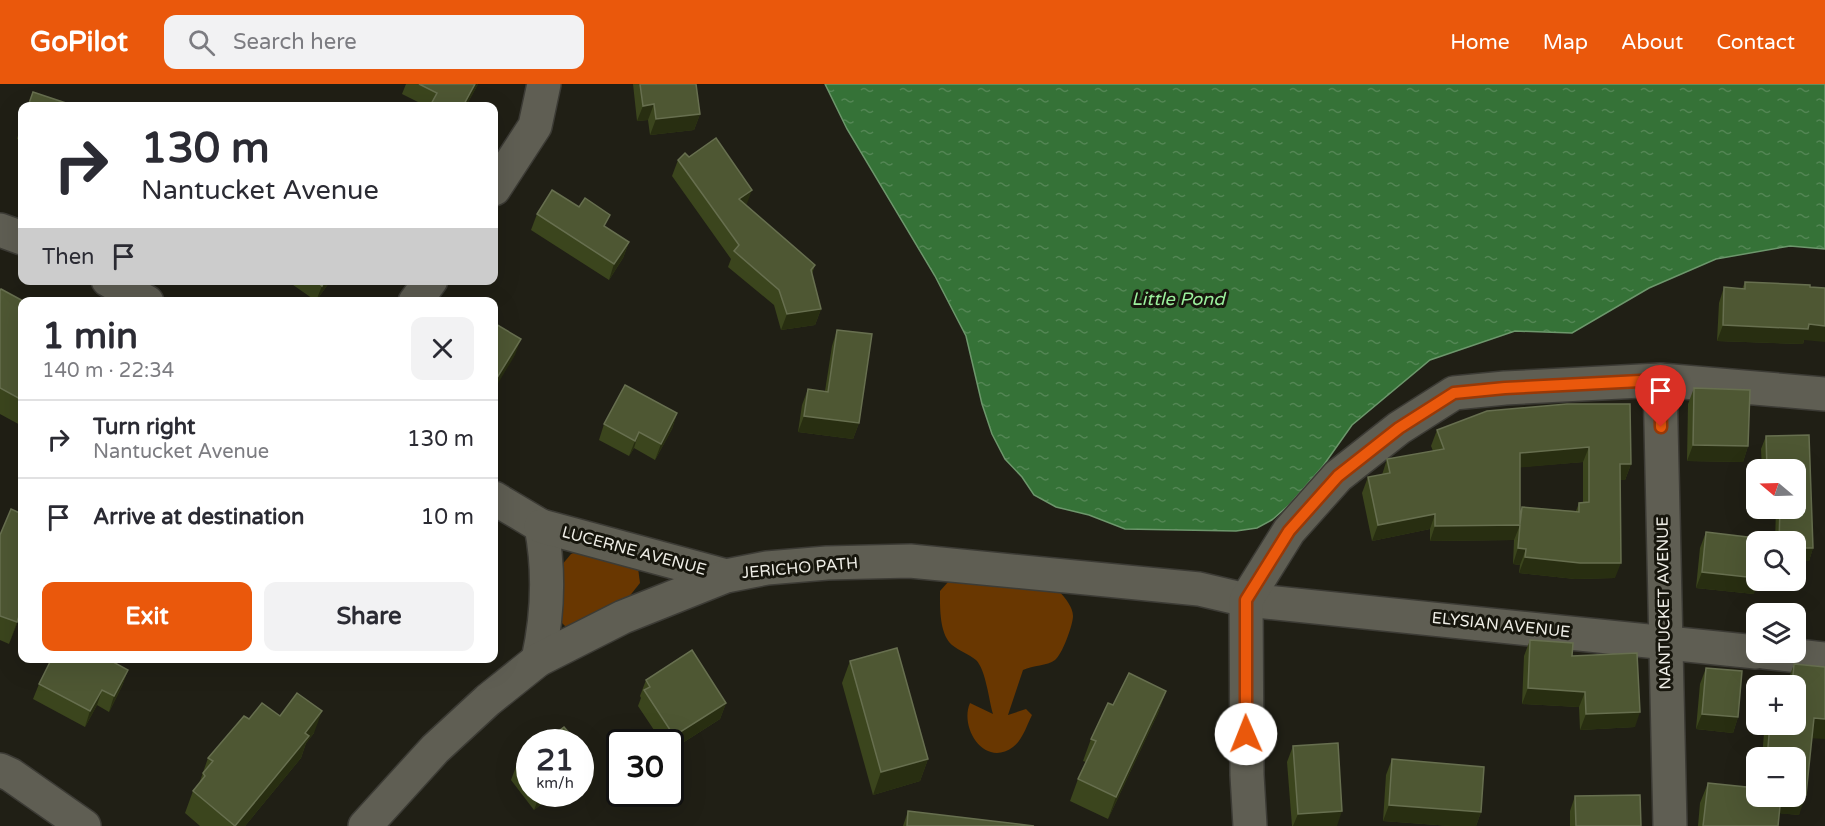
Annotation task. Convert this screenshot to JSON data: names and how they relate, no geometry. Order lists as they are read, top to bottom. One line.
{"streets":{"street":["LUCERNE AVENUE","JERICHO PATH","NANTUCKET AVENUE","ELYSIAN AVENUE"]},"crossings":[["LUCERNE AVENUE","JERICHO PATH"],["JERICHO PATH","ELYSIAN AVENUE"],["NANTUCKET AVENUE","ELYSIAN AVENUE"]],"water":["Little Pond"],"north":"left","page":{"header":"GoPilot","search":"Search here","nav":["Home","Map","About","Contact"],"turn":["130 m","Nantucket Avenue"],"then":"Then","heading":["1 min","140 m · 22:34"],"list":[{"name":"Turn right","note":"Nantucket Avenue","value":"130 m"},{"name":"Arrive at destination","value":"10 m"}],"map_buttons":["+","−"],"buttons":["Exit","Share"],"speed":"21 km/h","limit":"30"}}
